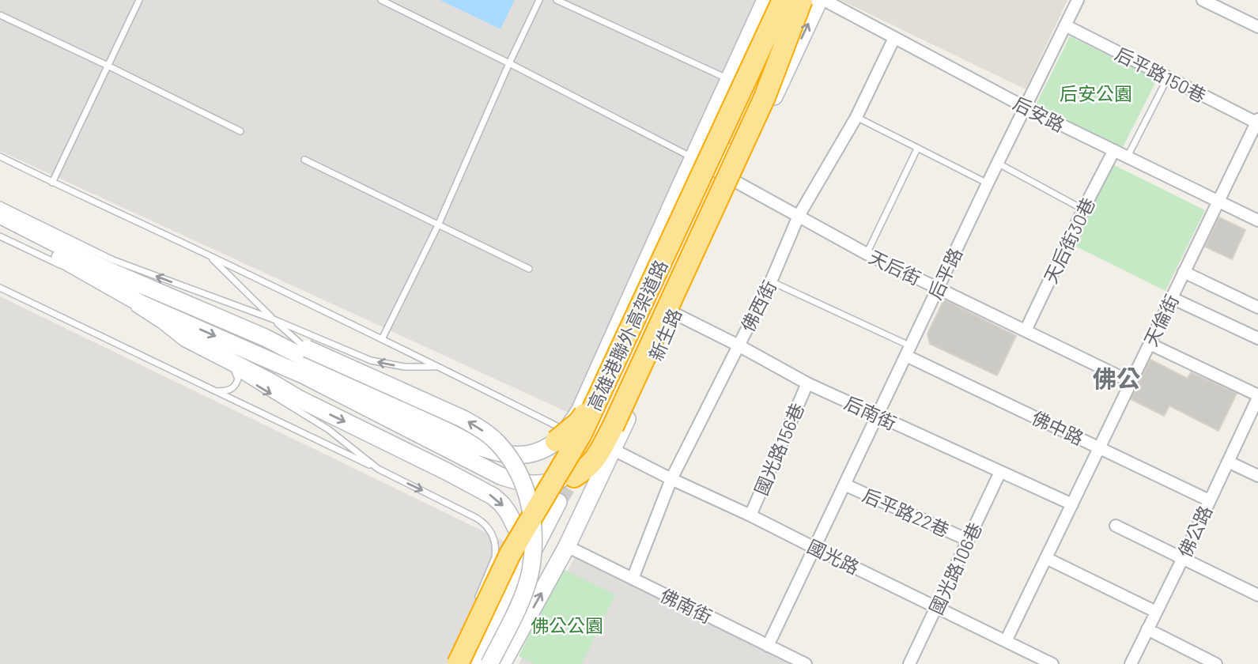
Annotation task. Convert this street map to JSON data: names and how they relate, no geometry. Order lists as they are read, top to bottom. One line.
{"streets":{"highway":["高雄港聯外高架道路"],"street":["后平路150巷","后安路","天后街30巷","天后街","后平路","佛西街","天倫街","新生路","后南街","佛中路","國光路156巷","后平路22巷","佛公路","國光路","國光路106巷","佛南街"]},"crossings":[["后平路150巷","后平路"],["后平路150巷","天倫街"],["后安路","天后街30巷"],["后安路","后平路"],["后安路","佛西街"],["后安路","天倫街"],["天后街30巷","天后街"],["天后街","后平路"],["天后街","佛西街"],["天后街","天倫街"],["天后街","新生路"],["后平路","后南街"],["后平路","佛中路"],["后平路","后平路22巷"],["后平路","國光路"],["后平路","佛南街"],["佛西街","后南街"],["佛西街","國光路"],["佛西街","佛南街"],["天倫街","后南街"],["天倫街","佛中路"],["天倫街","國光路"],["新生路","后南街"],["新生路","國光路"],["新生路","佛南街"],["后南街","國光路156巷"],["后南街","國光路106巷"],["佛中路","佛公路"],["國光路156巷","國光路"],["后平路22巷","國光路106巷"],["國光路","國光路106巷"]],"districts":["佛公"],"parks":["后安公園","佛公公園"]}
